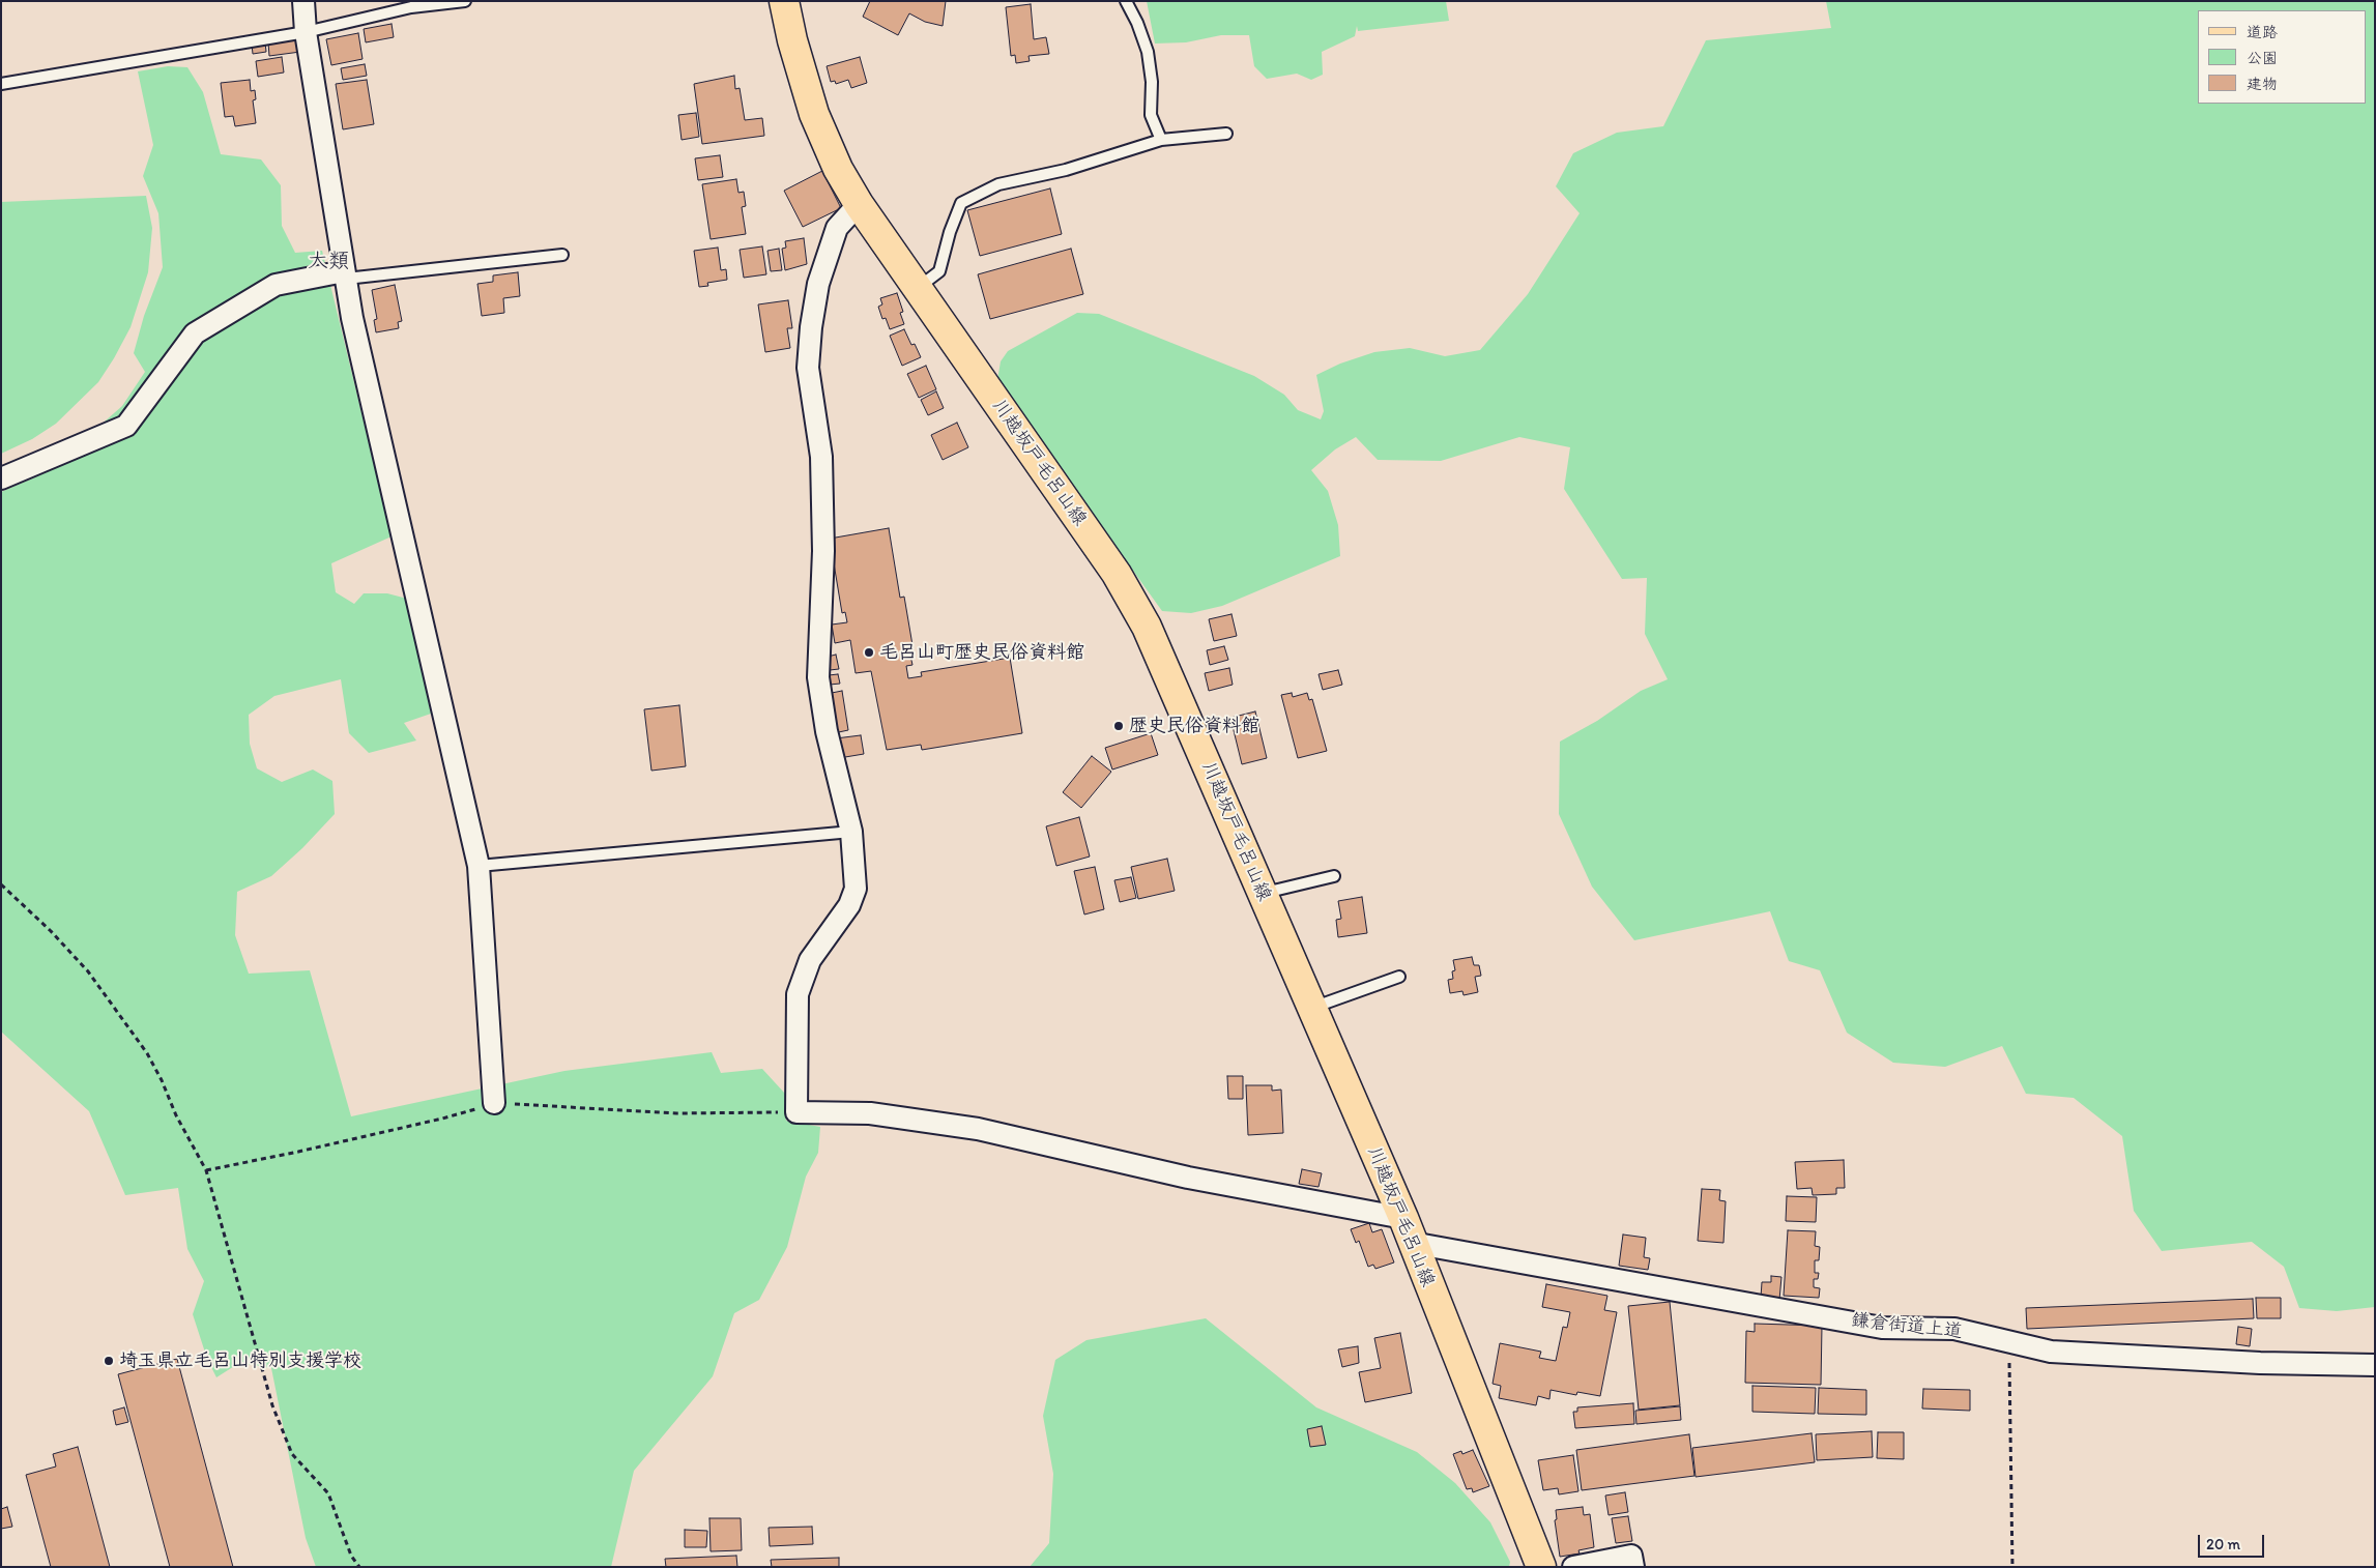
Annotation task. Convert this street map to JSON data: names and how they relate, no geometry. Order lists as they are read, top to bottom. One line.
{"streets":{"main road":["川越坂戸毛呂山線"],"street":["鎌倉街道上道"]},"crossings":[["川越坂戸毛呂山線","鎌倉街道上道"]],"districts":["大類"],"places":["毛呂山町歴史民俗資料館","歴史民俗資料館","埼玉県立毛呂山特別支援学校"],"legend":["道路","公園","建物"],"scale_bar":"20 m"}
